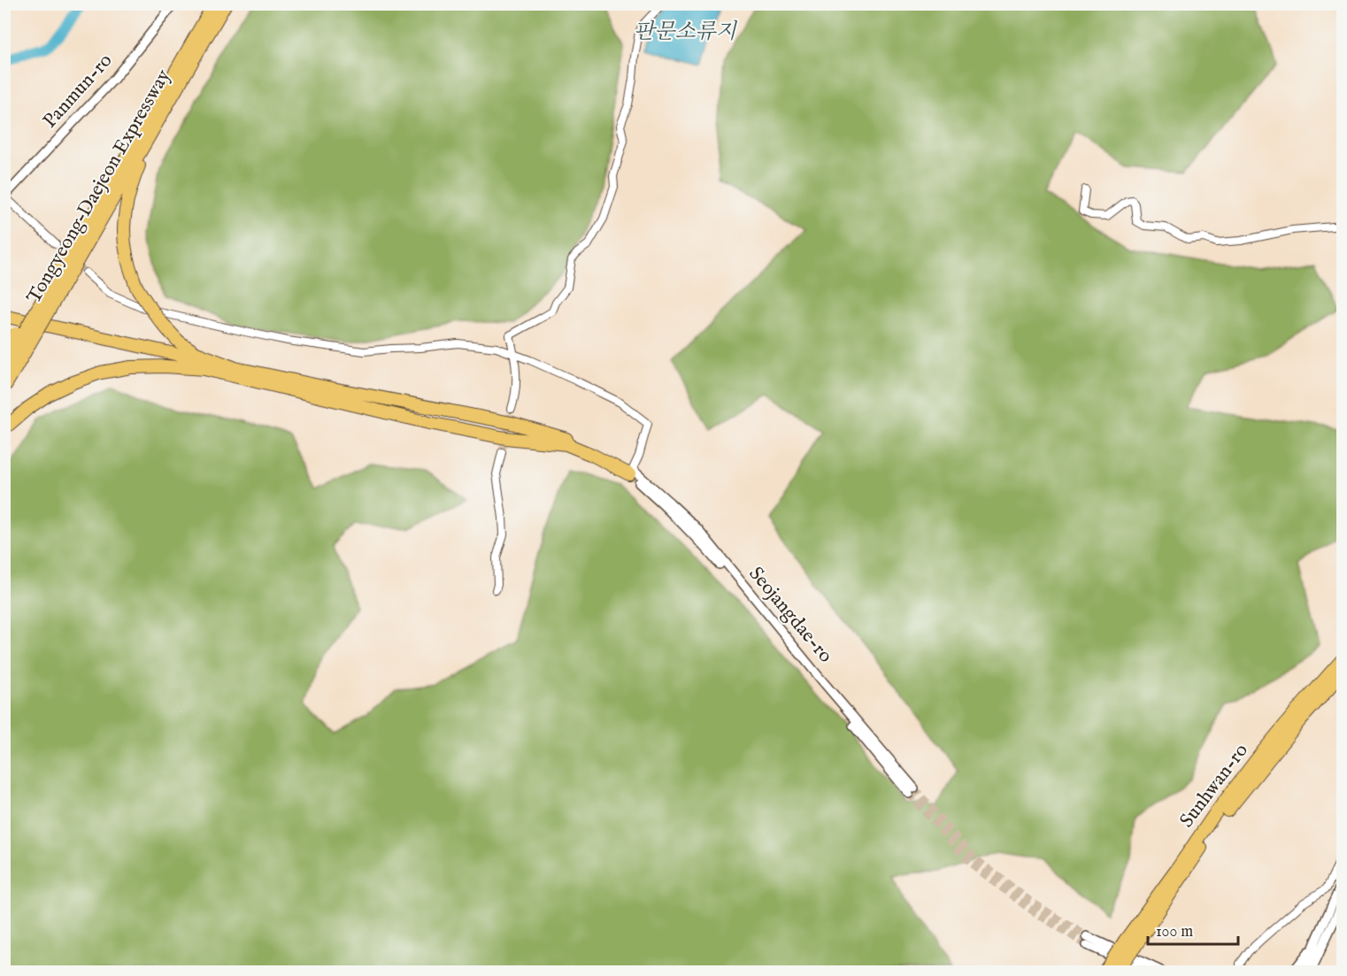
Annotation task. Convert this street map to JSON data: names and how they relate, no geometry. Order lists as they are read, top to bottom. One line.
{"streets":{"highway":["Tongyeong–Daejeon Expressway","Sunhwan-ro"],"street":["Panmun-ro","Seojangdae-ro"]},"water":["판문소류지"],"scale_bar":"100 m"}
